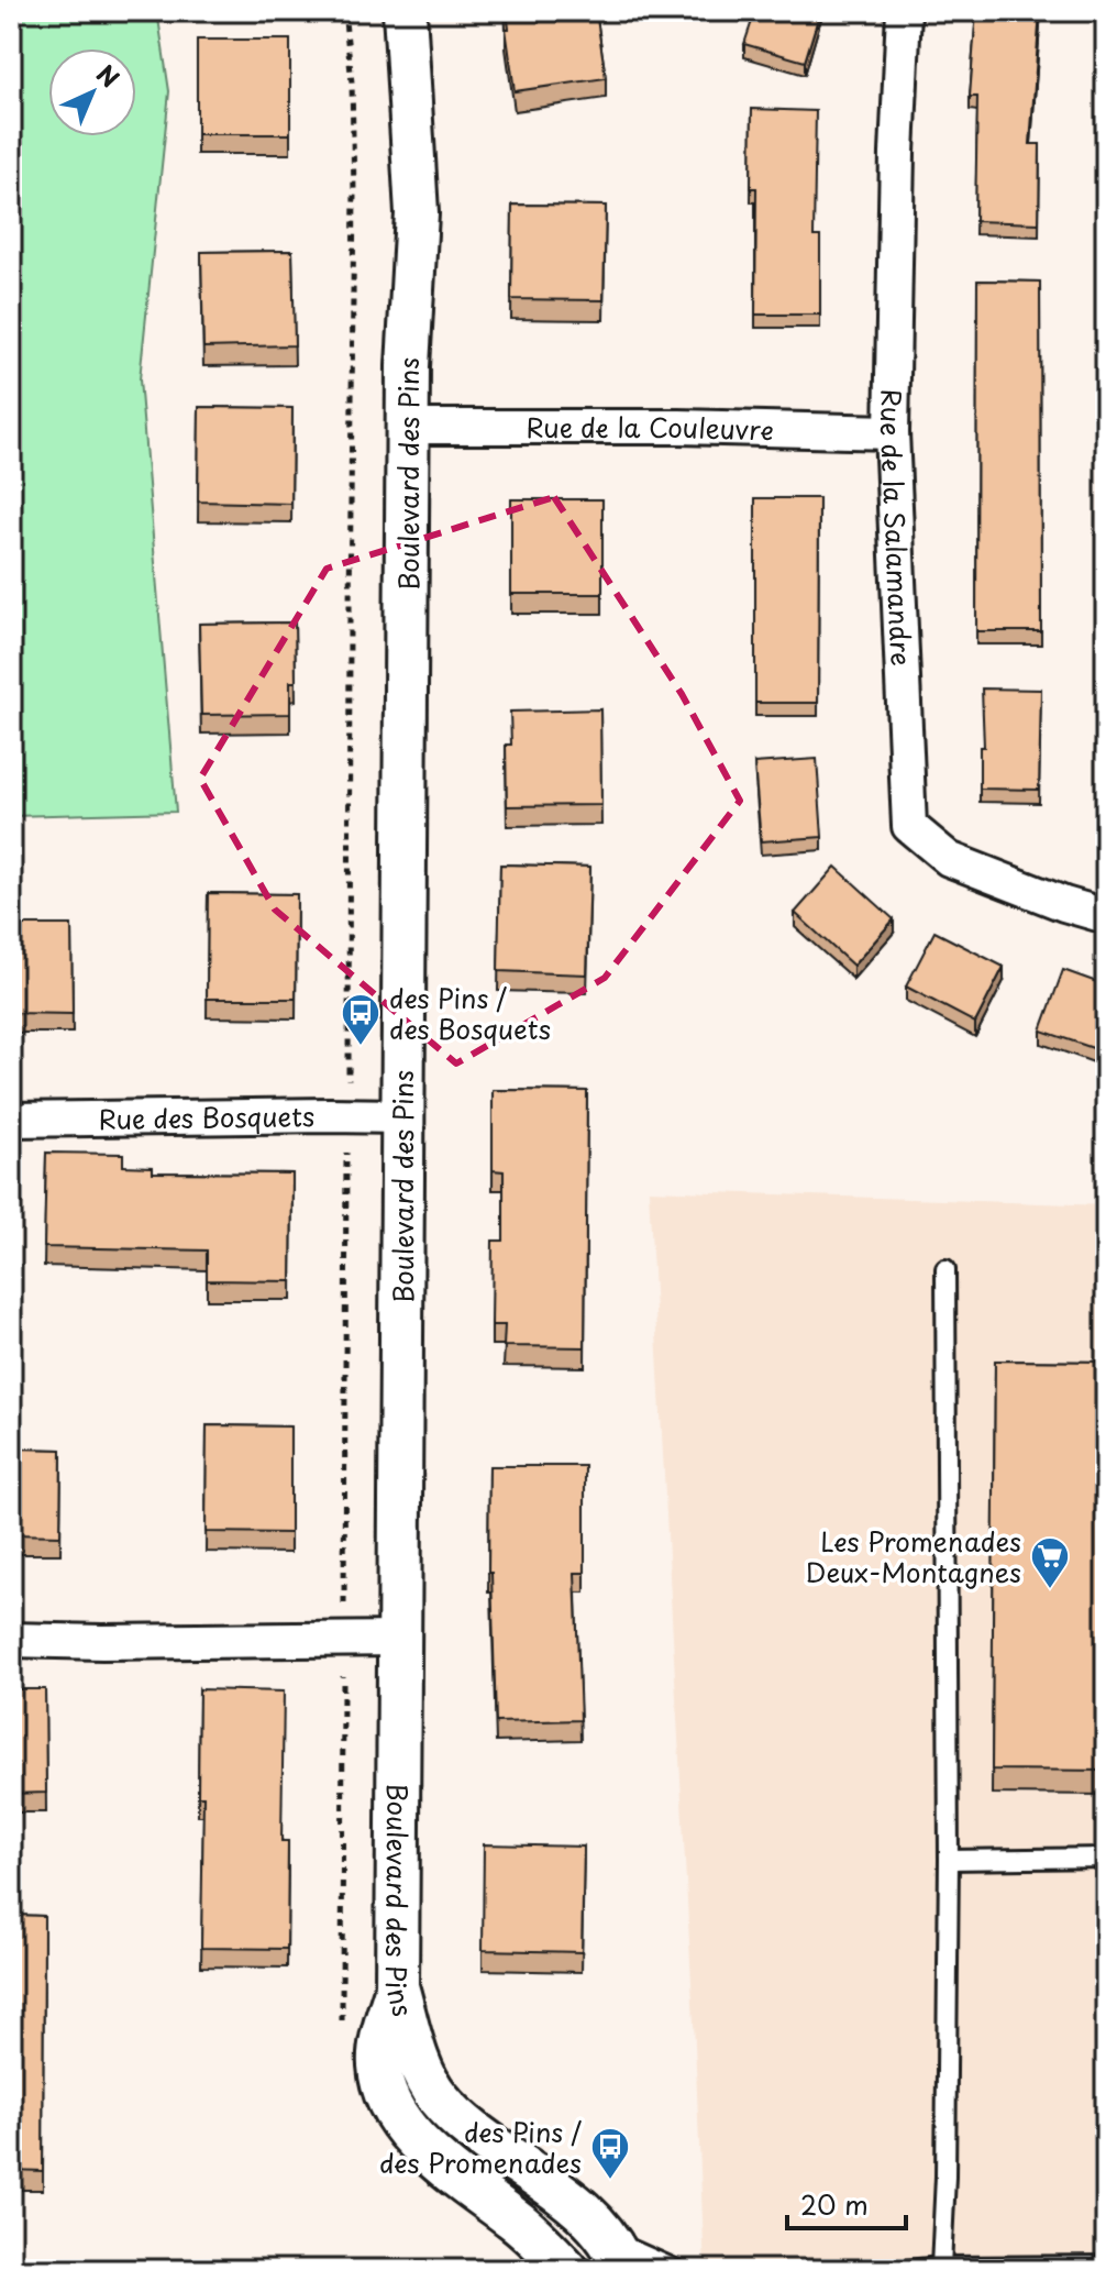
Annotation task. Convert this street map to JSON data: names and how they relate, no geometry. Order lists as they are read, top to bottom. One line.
{"streets":{"street":["Rue de la Couleuvre","Boulevard des Pins","Rue de la Salamandre","Rue des Bosquets"]},"crossings":[["Rue de la Couleuvre","Boulevard des Pins"],["Rue de la Couleuvre","Rue de la Salamandre"],["Boulevard des Pins","Rue des Bosquets"]],"places":{"bus stop":["des Pins / des Bosquets","des Pins / des Promenades"],"supermarket":["Les Promenades Deux-Montagnes"]},"scale_bar":"20 m","north":"top right"}
